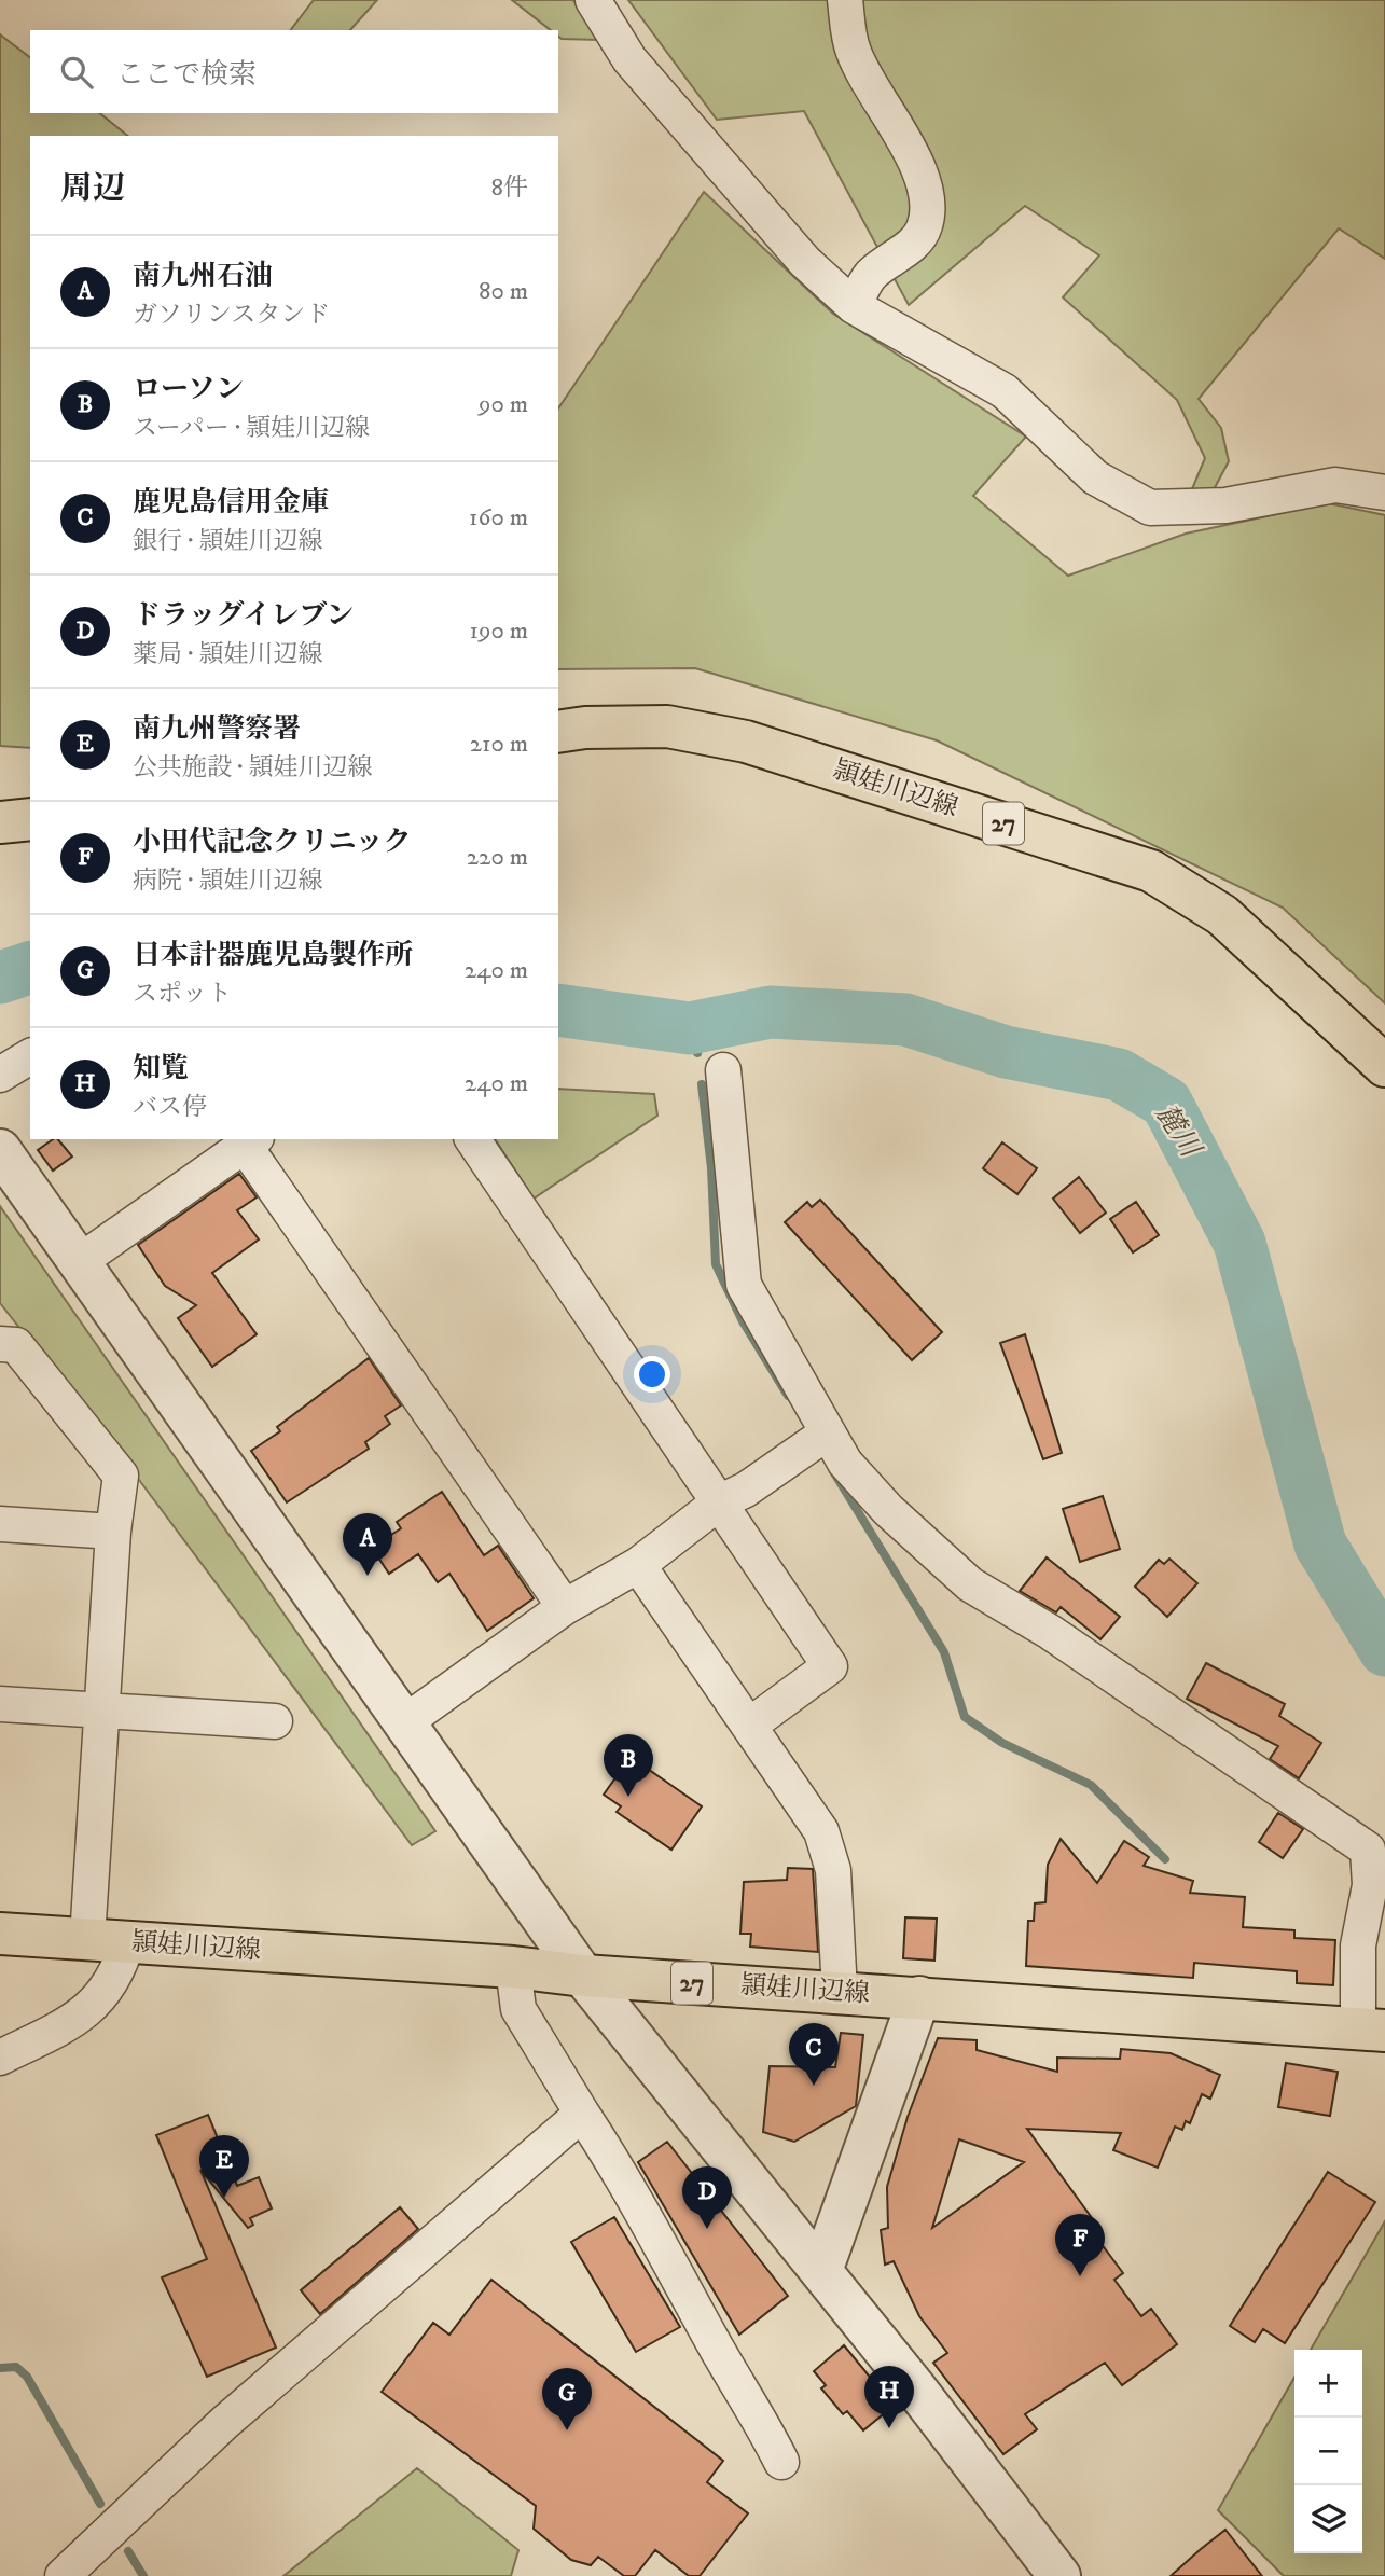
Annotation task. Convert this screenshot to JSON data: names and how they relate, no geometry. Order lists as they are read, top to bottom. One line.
{"streets":{"main road":["頴娃川辺線","27"]},"water":["麓川"],"page":{"search":"ここで検索","heading":["周辺","8件"],"list":[{"mark":"A","name":"南九州石油","note":"ガソリンスタンド","value":"80 m"},{"mark":"B","name":"ローソン","note":"スーパー · 頴娃川辺線","value":"90 m"},{"mark":"C","name":"鹿児島信用金庫","note":"銀行 · 頴娃川辺線","value":"160 m"},{"mark":"D","name":"ドラッグイレブン","note":"薬局 · 頴娃川辺線","value":"190 m"},{"mark":"E","name":"南九州警察署","note":"公共施設 · 頴娃川辺線","value":"210 m"},{"mark":"F","name":"小田代記念クリニック","note":"病院 · 頴娃川辺線","value":"220 m"},{"mark":"G","name":"日本計器鹿児島製作所","note":"スポット","value":"240 m"},{"mark":"H","name":"知覧","note":"バス停","value":"240 m"}],"pins":["A","B","C","E","D","F","H","G"],"map_buttons":["+","−"]}}
